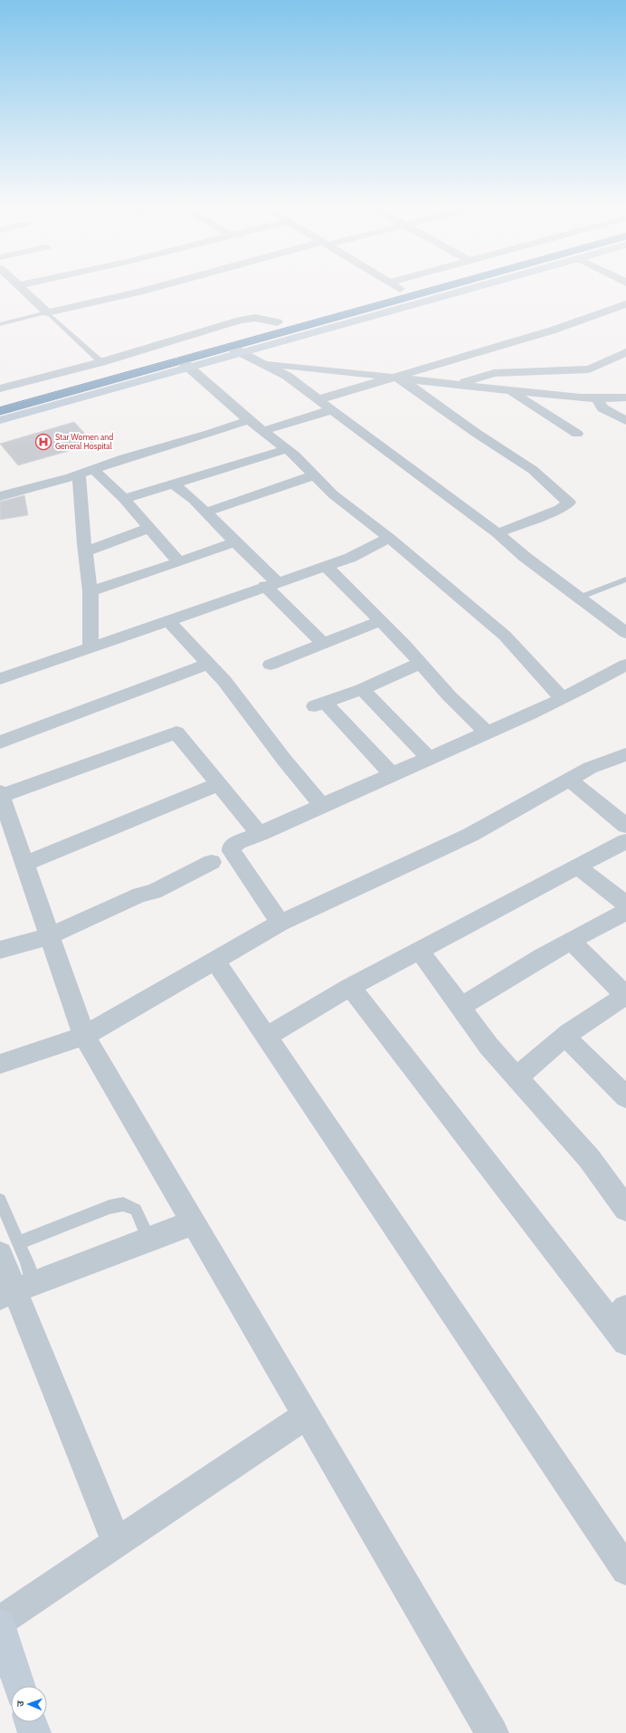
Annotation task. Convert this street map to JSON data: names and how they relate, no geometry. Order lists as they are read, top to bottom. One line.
{"places":{"hospital":["Star Women and General Hospital"]},"north":"left"}
